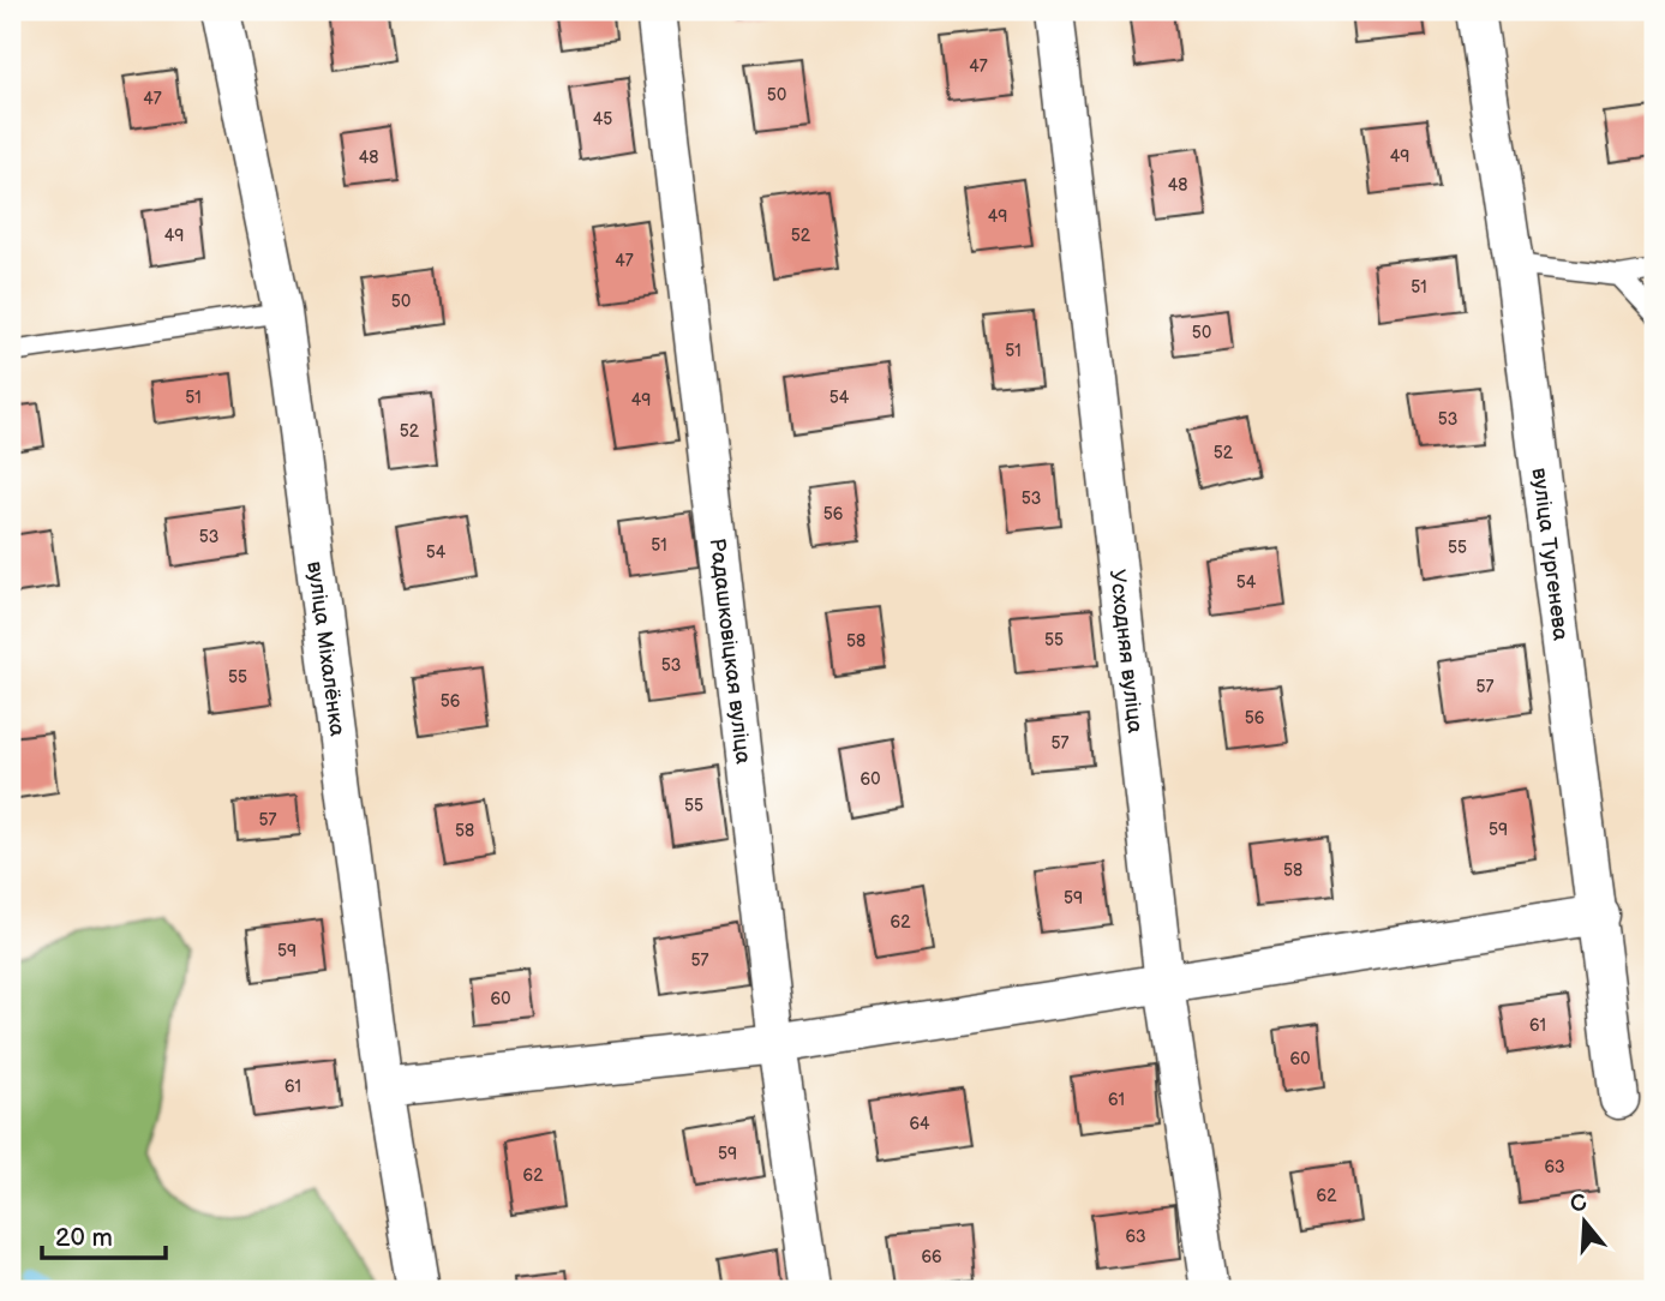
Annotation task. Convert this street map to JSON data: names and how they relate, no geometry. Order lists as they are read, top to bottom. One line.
{"streets":{"street":["вуліца Тургенева","вуліца Міхалёнка","Радашковіцкая вуліца","Усходняя вуліца"]},"house_numbers":["47","50","47","45","49","48","48","49","49","52","47","51","50","50","51","51","54","49","53","52","52","53","56","53","51","55","54","54","55","58","53","55","57","56","56","57","60","55","57","59","58","58","59","62","59","57","60","61","60","61","61","64","59","63","62","62","63","66"],"scale_bar":"20 m","north":"top"}
